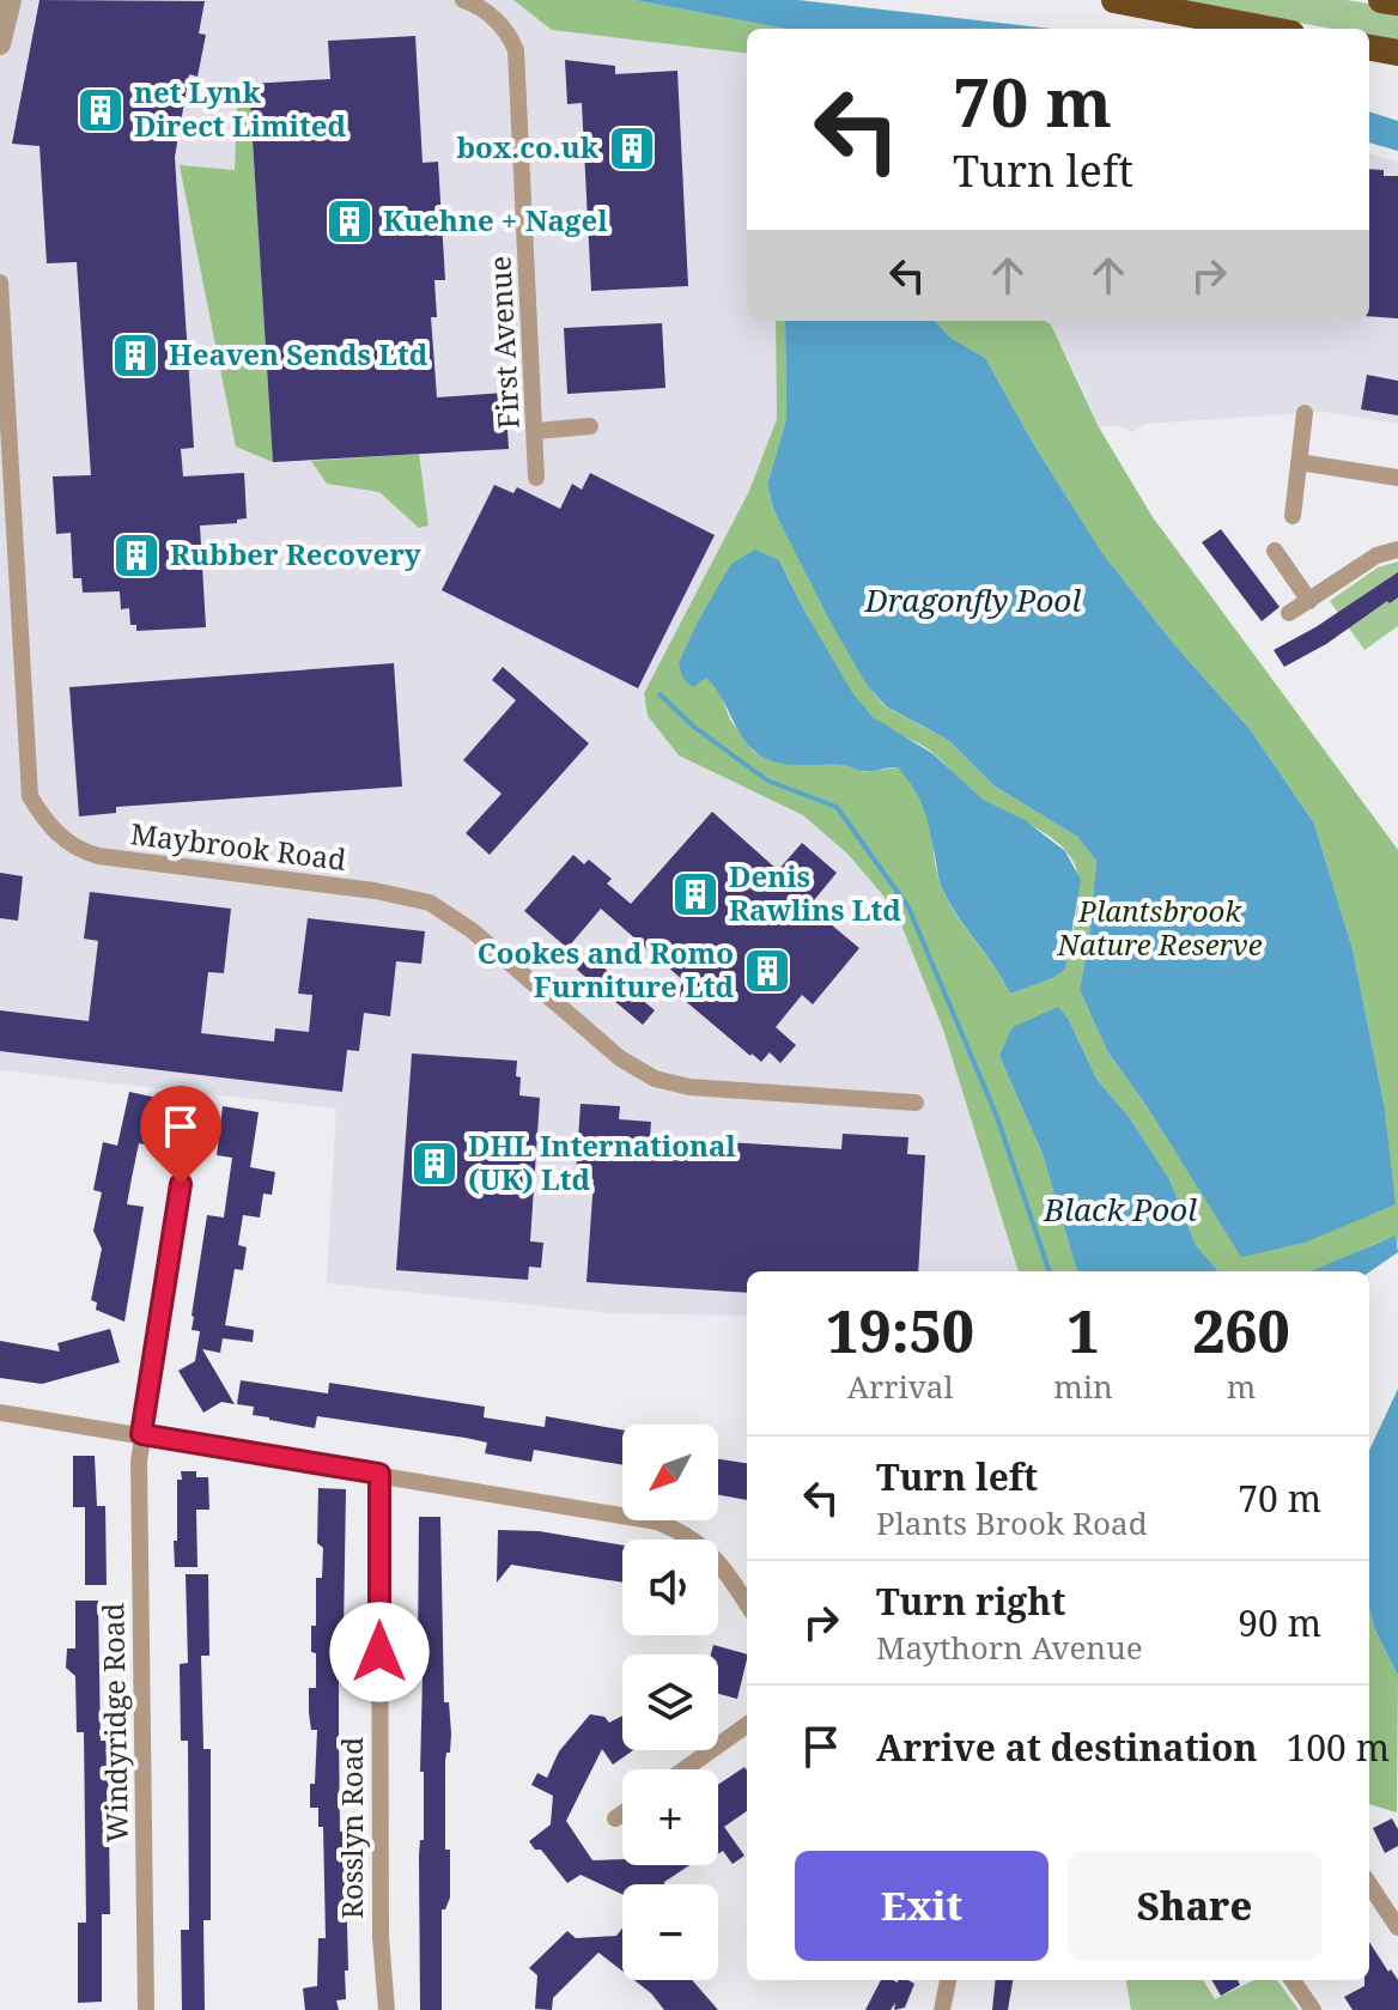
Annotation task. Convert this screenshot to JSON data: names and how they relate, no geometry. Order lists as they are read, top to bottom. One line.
{"streets":{"street":["First Avenue","Maybrook Road","Windyridge Road","Rosslyn Road"]},"water":["Dragonfly Pool","Black Pool"],"parks":["Plantsbrook Nature Reserve"],"places":{"building":["net Lynk Direct Limited","box.co.uk","Kuehne + Nagel","Heaven Sends Ltd","Rubber Recovery","Denis Rawlins Ltd","Cookes and Romo Furniture Ltd","DHL International (UK) Ltd"]},"north":"bottom left","page":{"turn":["70 m","Turn left"],"eta":["19:50","Arrival","1","min","260","m"],"map_buttons":["+","−"],"list":[{"name":"Turn left","note":"Plants Brook Road","value":"70 m"},{"name":"Turn right","note":"Maythorn Avenue","value":"90 m"},{"name":"Arrive at destination","value":"100 m"}],"buttons":["Exit","Share"]}}
